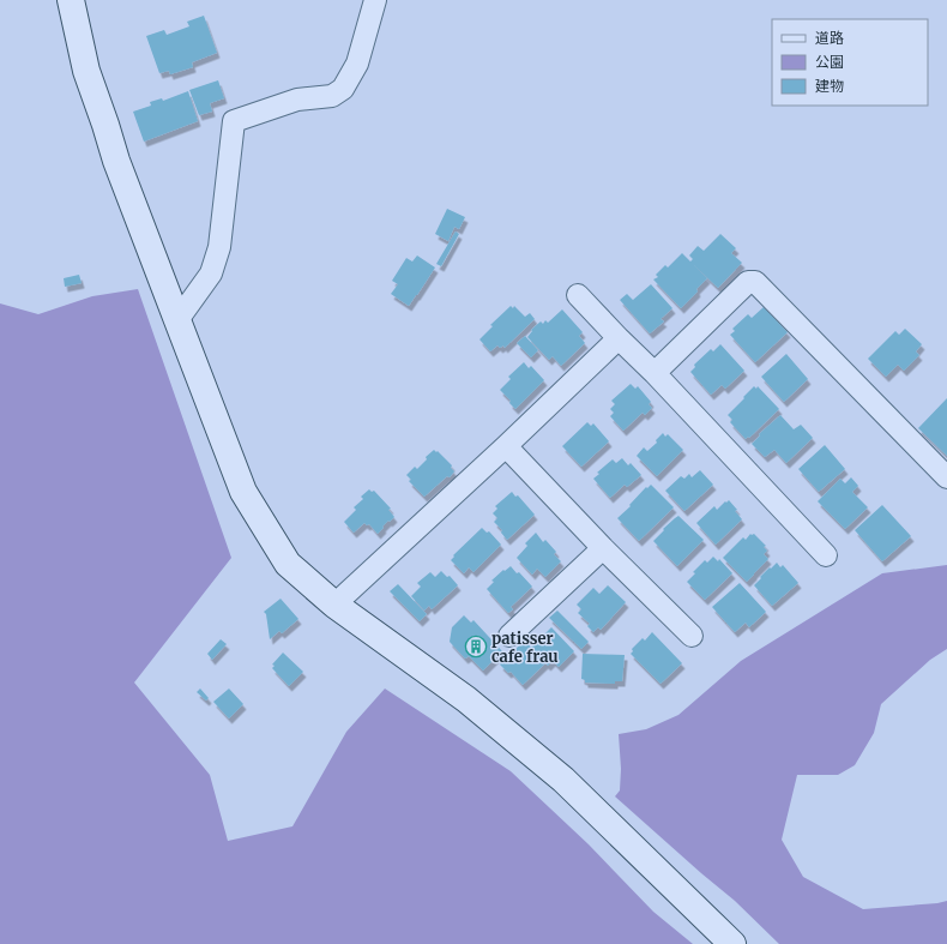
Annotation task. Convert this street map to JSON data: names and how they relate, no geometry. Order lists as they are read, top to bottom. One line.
{"places":{"building":["patisser cafe frau"]},"legend":["道路","公園","建物"]}
